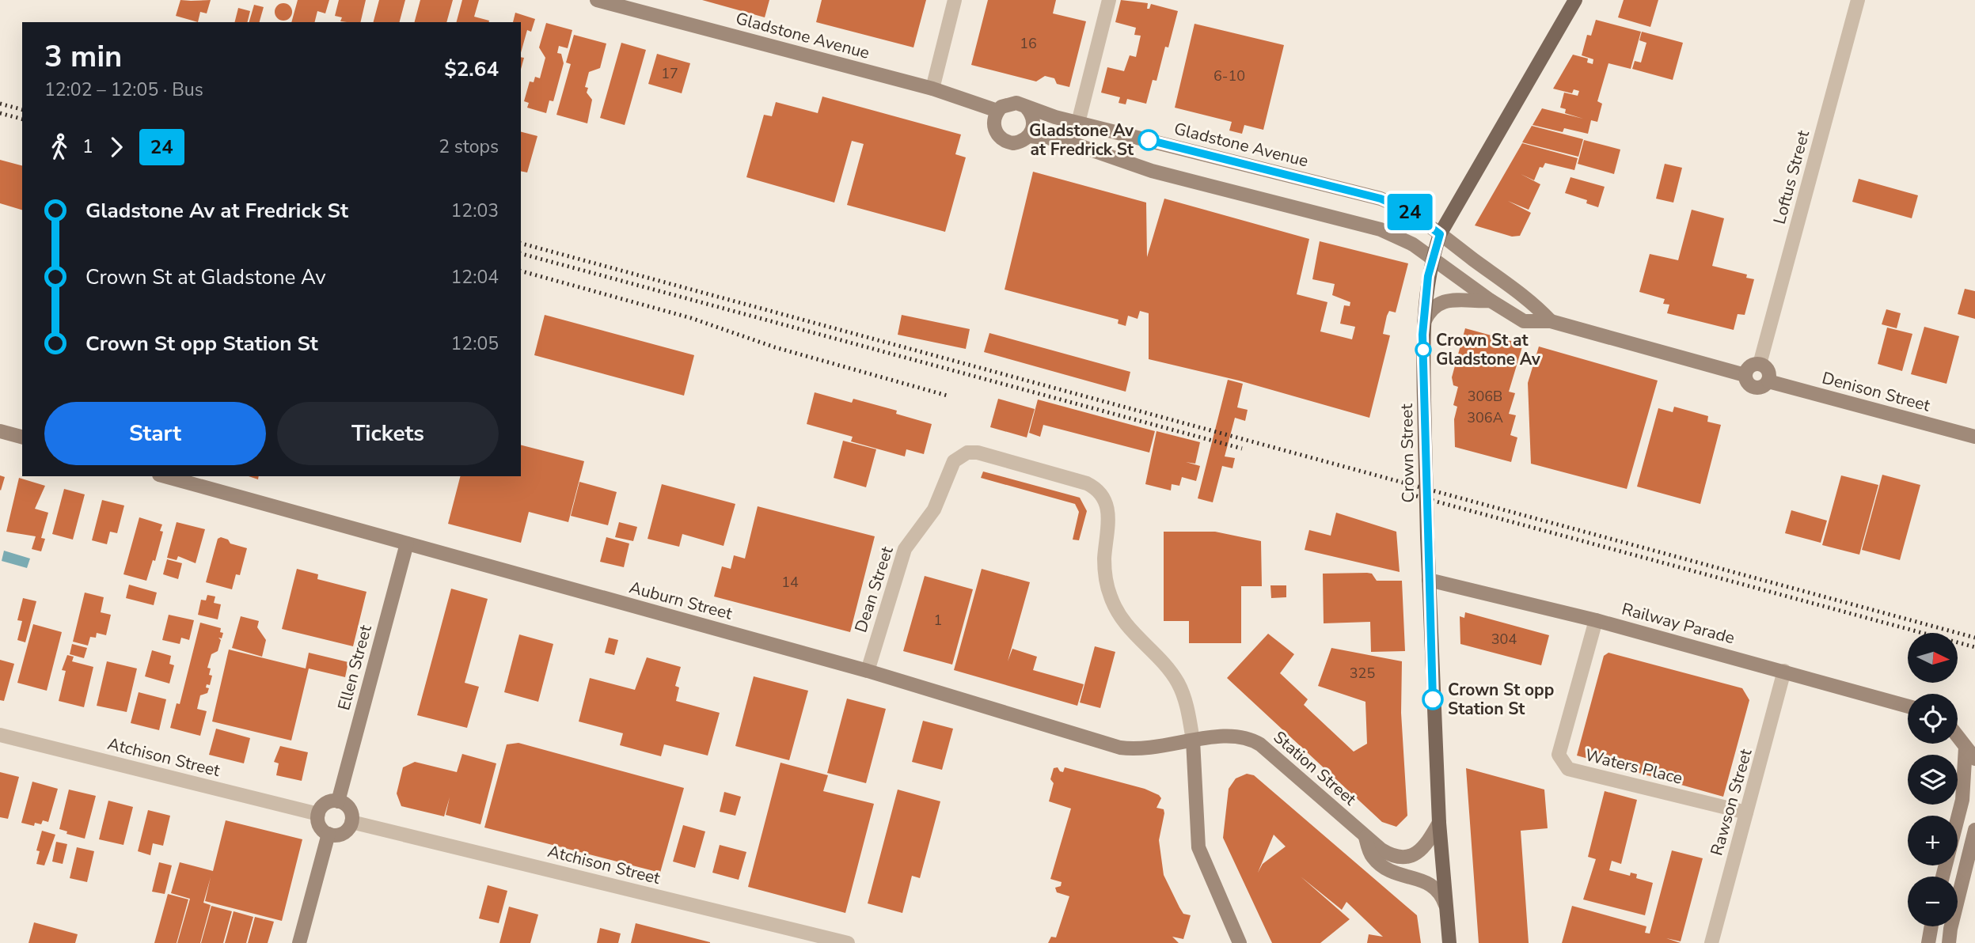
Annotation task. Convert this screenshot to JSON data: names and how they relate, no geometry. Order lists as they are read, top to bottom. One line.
{"streets":{"main road":["Gladstone Avenue","Denison Street","Crown Street","Auburn Street","Railway Parade","Ellen Street","Station Street"],"street":["Loftus Street","Dean Street","Atchison Street","Waters Place","Rawson Street"]},"crossings":[["Gladstone Avenue","Crown Street"],["Loftus Street","Denison Street"],["Crown Street","Railway Parade"],["Crown Street","Station Street"],["Dean Street","Auburn Street"],["Dean Street","Station Street"],["Auburn Street","Ellen Street"],["Auburn Street","Station Street"],["Railway Parade","Waters Place"],["Railway Parade","Rawson Street"],["Ellen Street","Atchison Street"],["Waters Place","Rawson Street"]],"places":["Gladstone Av at Fredrick St","Crown St at Gladstone Av","Crown St opp Station St"],"lines":["bus line 24"],"house_numbers":["16","17","6-10","306B","306A","14","1","304","325"],"north":"right","page":{"on_map":"24","heading":["3 min","12:02 – 12:05 · Bus","$2.64"],"legs":["1","24","2 stops"],"list":[{"name":"Gladstone Av at Fredrick St","value":"12:03"},{"name":"Crown St at Gladstone Av","value":"12:04"},{"name":"Crown St opp Station St","value":"12:05"}],"buttons":["Start","Tickets"],"map_buttons":["+","−"]}}
